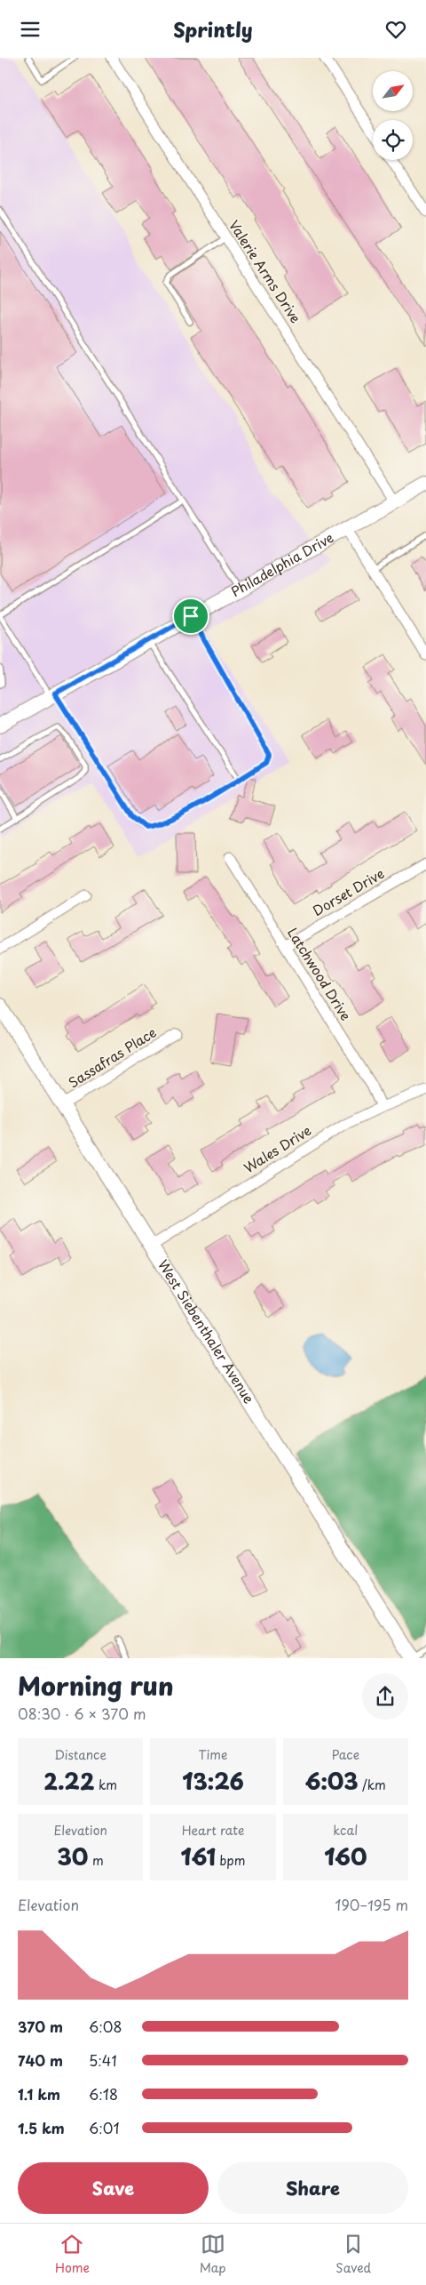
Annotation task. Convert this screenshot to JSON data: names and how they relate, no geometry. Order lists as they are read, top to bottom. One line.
{"streets":{"main road":["Philadelphia Drive","West Siebenthaler Avenue"],"street":["Valerie Arms Drive","Dorset Drive","Latchwood Drive","Sassafras Place","Wales Drive"]},"crossings":[["Valerie Arms Drive","Philadelphia Drive"],["Dorset Drive","Latchwood Drive"],["Latchwood Drive","Wales Drive"],["Sassafras Place","West Siebenthaler Avenue"],["Wales Drive","West Siebenthaler Avenue"]],"north":"top right","page":{"header":"Sprintly","heading":["Morning run","08:30 · 6 × 370 m"],"stats":[["Distance","2.22 km"],["Time","13:26"],["Pace","6:03 /km"],["Elevation","30 m"],["Heart rate","161 bpm"],["kcal","160"]],"chart":["Elevation","190–195 m"],"list":[{"name":"370 m","note":"6:08"},{"name":"740 m","note":"5:41"},{"name":"1.1 km","note":"6:18"},{"name":"1.5 km","note":"6:01"}],"buttons":["Save","Share"],"tabs":["Home","Map","Saved"]}}
